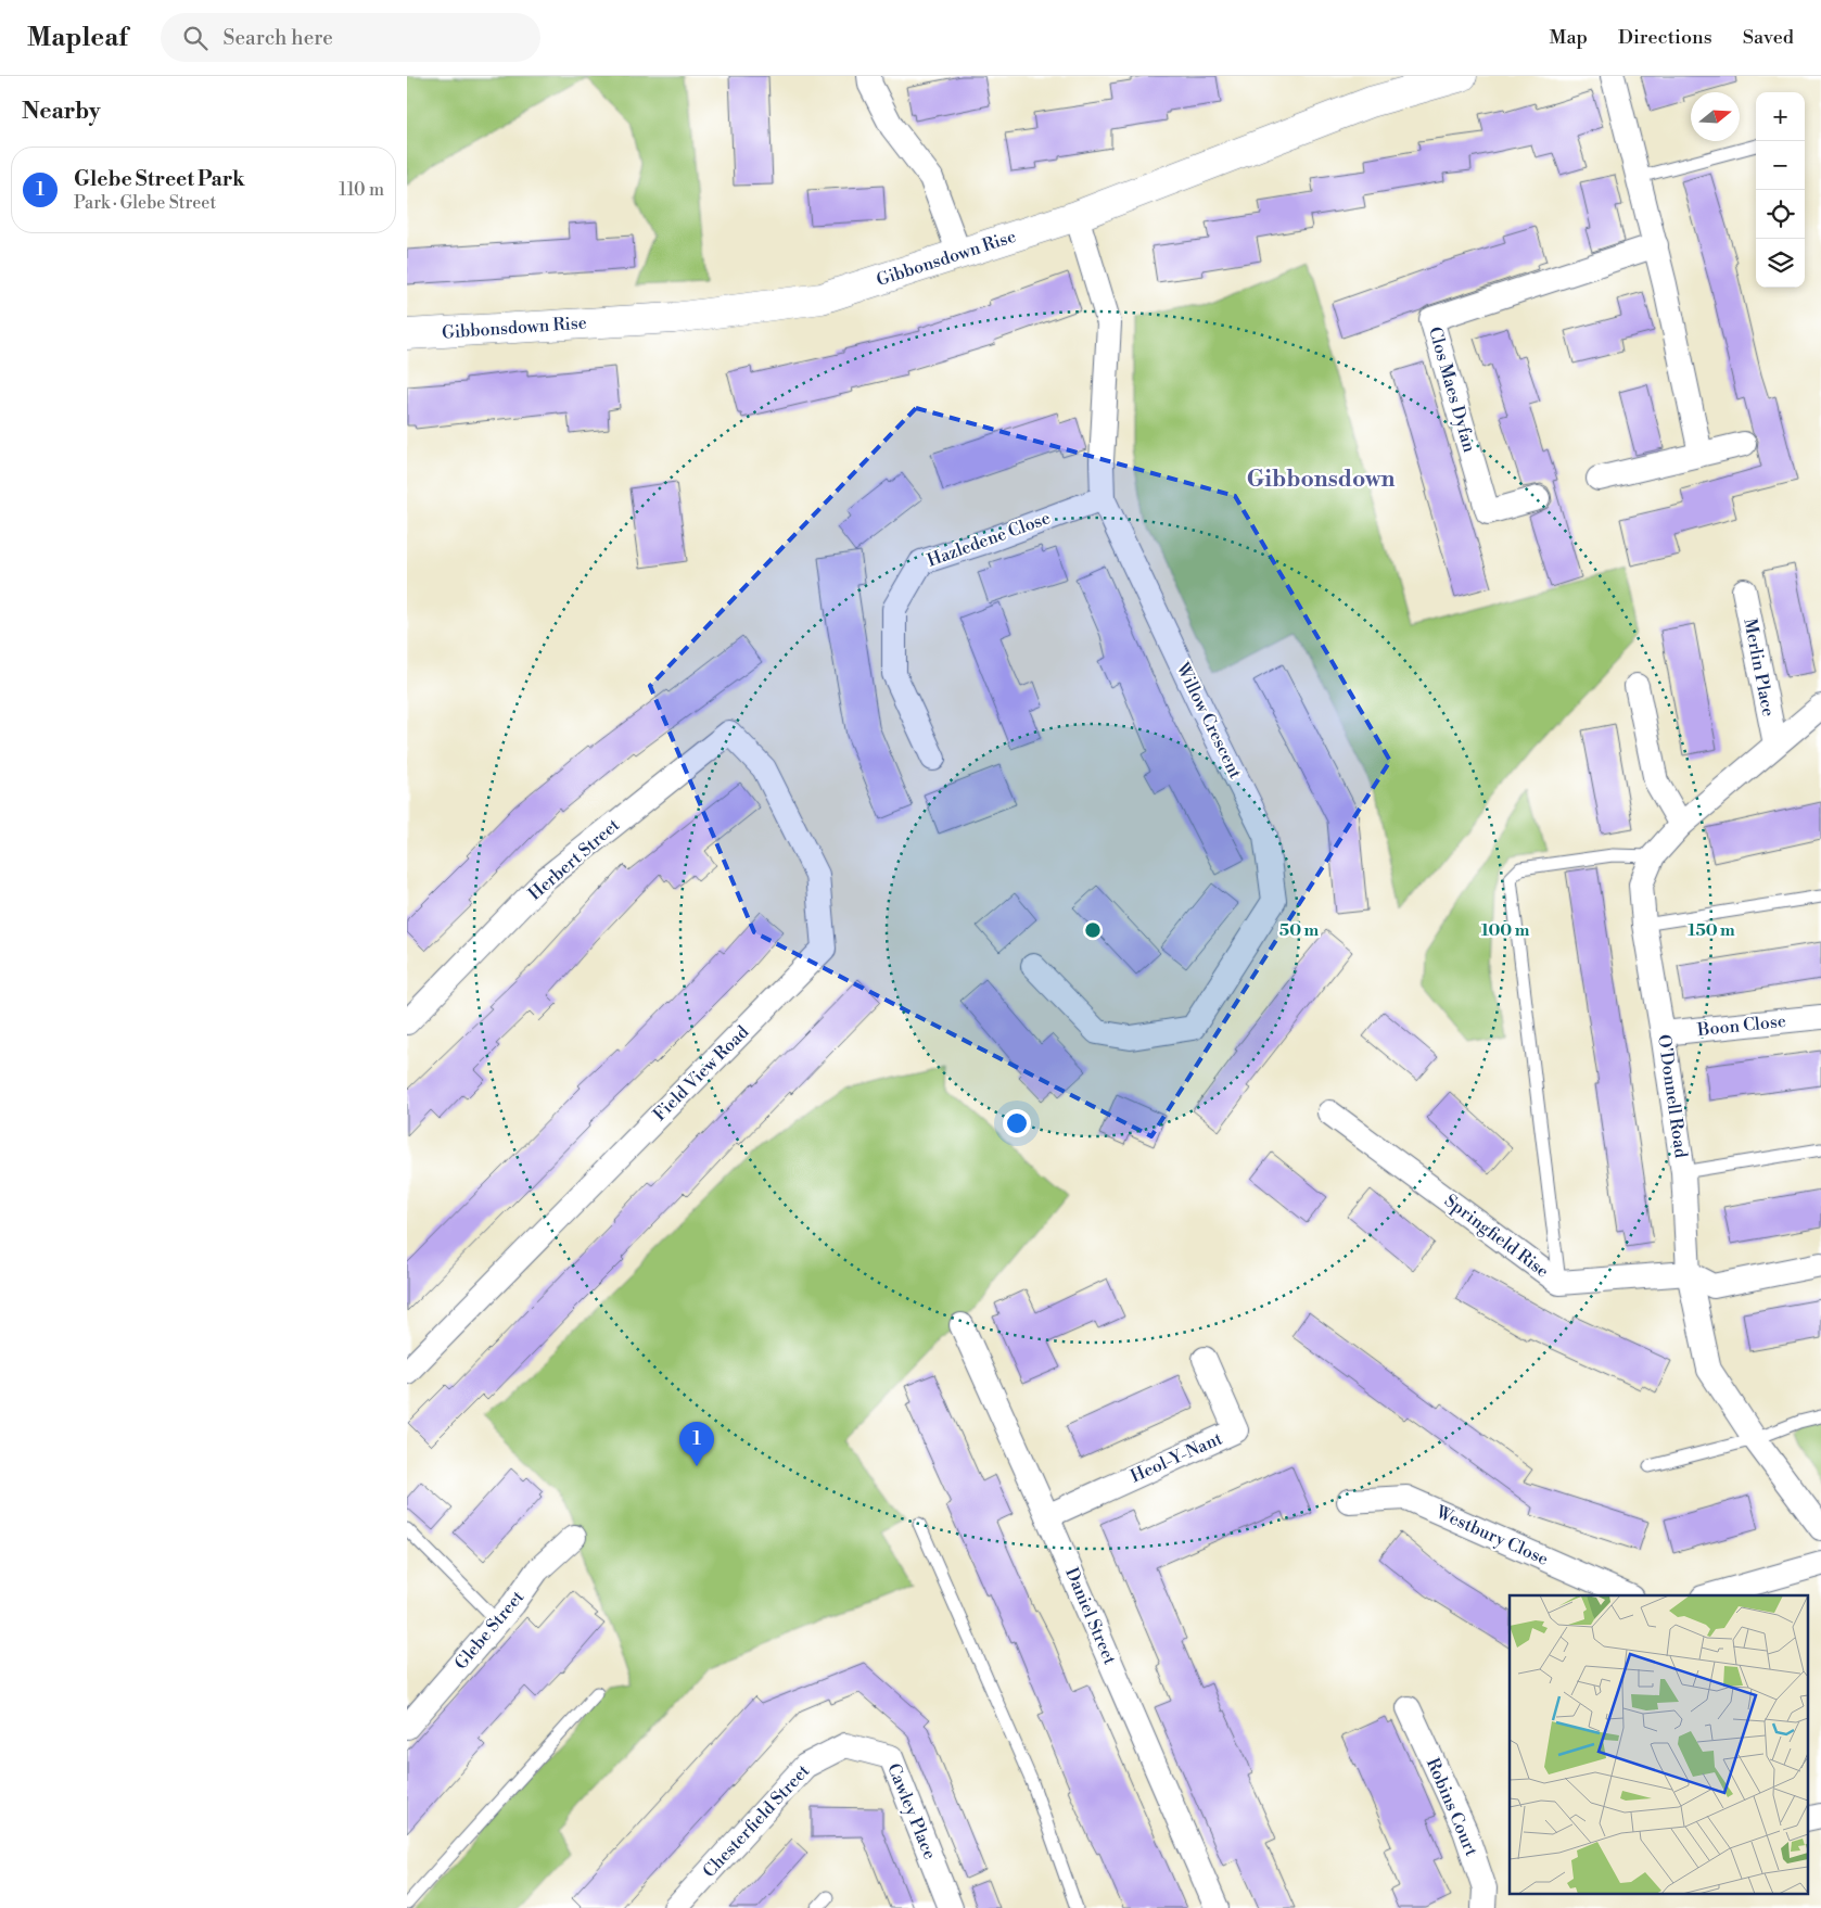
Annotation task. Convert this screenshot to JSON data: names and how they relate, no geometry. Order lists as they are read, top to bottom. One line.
{"streets":{"street":["Gibbonsdown Rise","Clos Maes Dyfan","Hazledene Close","Merlin Place","Willow Crescent","Herbert Street","Boon Close","Field View Road","O'Donnell Road","Springfield Rise","Heol-Y-Nant","Westbury Close","Daniel Street","Glebe Street","Robins Court","Cawley Place","Chesterfield Street"]},"crossings":[["Gibbonsdown Rise","Willow Crescent"],["Hazledene Close","Willow Crescent"],["Merlin Place","O'Donnell Road"],["Herbert Street","Field View Road"],["Boon Close","O'Donnell Road"],["O'Donnell Road","Springfield Rise"],["Heol-Y-Nant","Daniel Street"],["Cawley Place","Chesterfield Street"]],"districts":["Gibbonsdown"],"north":"right","page":{"header":"Mapleaf","search":"Search here","nav":["Map","Directions","Saved"],"heading":"Nearby","map_buttons":["+","−"],"list":[{"mark":"1","name":"Glebe Street Park","note":"Park · Glebe Street","value":"110 m"}],"pins":"1"},"rings":["50 m","100 m","150 m"]}
